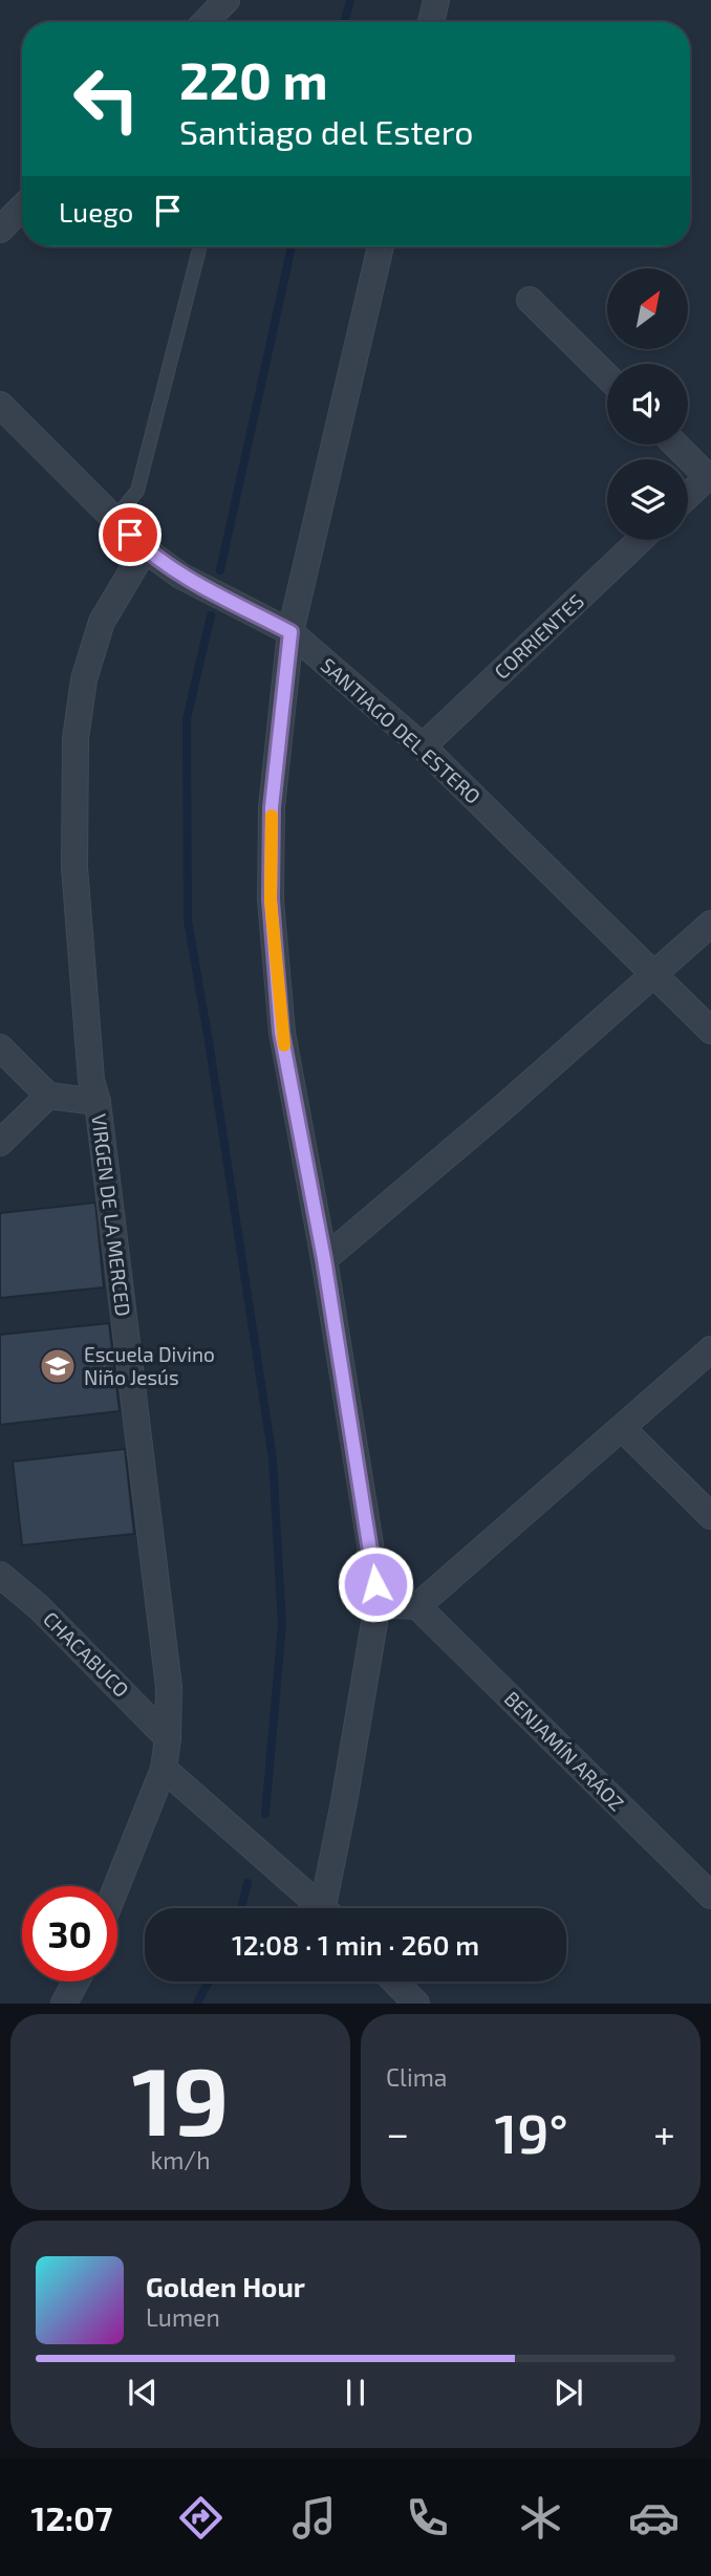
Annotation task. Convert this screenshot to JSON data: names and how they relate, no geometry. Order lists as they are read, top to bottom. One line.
{"streets":{"street":["CORRIENTES","SANTIAGO DEL ESTERO","VIRGEN DE LA MERCED","CHACABUCO","BENJAMÍN ARÁOZ"]},"crossings":[["CORRIENTES","SANTIAGO DEL ESTERO"],["SANTIAGO DEL ESTERO","VIRGEN DE LA MERCED"],["VIRGEN DE LA MERCED","CHACABUCO"]],"places":{"school or university":["Escuela Divino Niño Jesús"]},"north":"top right","page":{"turn":["220 m","Santiago del Estero"],"then":"Luego","limit":"30","trip":"12:08 · 1 min · 260 m","tile":[["19","km/h"],"Clima"],"heat":["−","19°","+"],"song":["Golden Hour","Lumen"],"tabs":"12:07"}}
